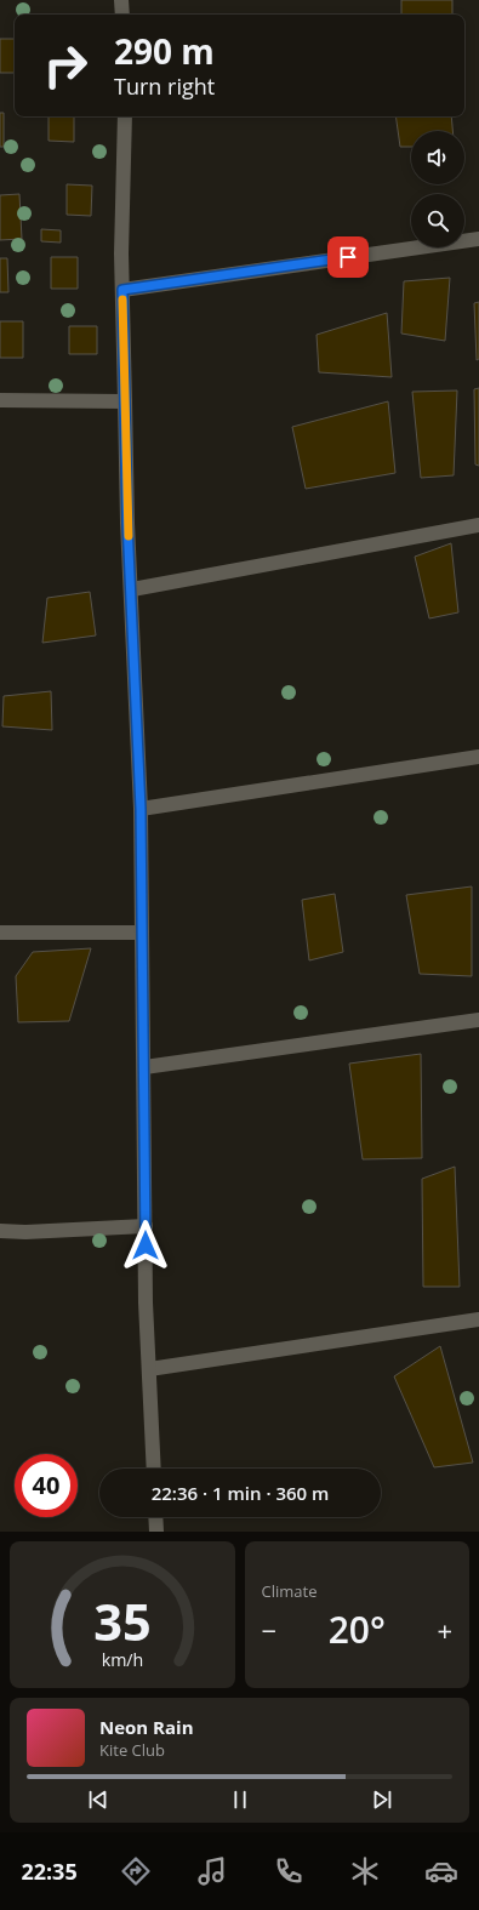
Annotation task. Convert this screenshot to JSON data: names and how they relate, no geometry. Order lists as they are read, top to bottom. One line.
{"page":{"turn":["290 m","Turn right"],"limit":"40","trip":"22:36 · 1 min · 360 m","tile":"Climate","heat":["−","20°","+"],"song":["Neon Rain","Kite Club"],"tabs":"22:35","gauge":["35","km/h"]}}
